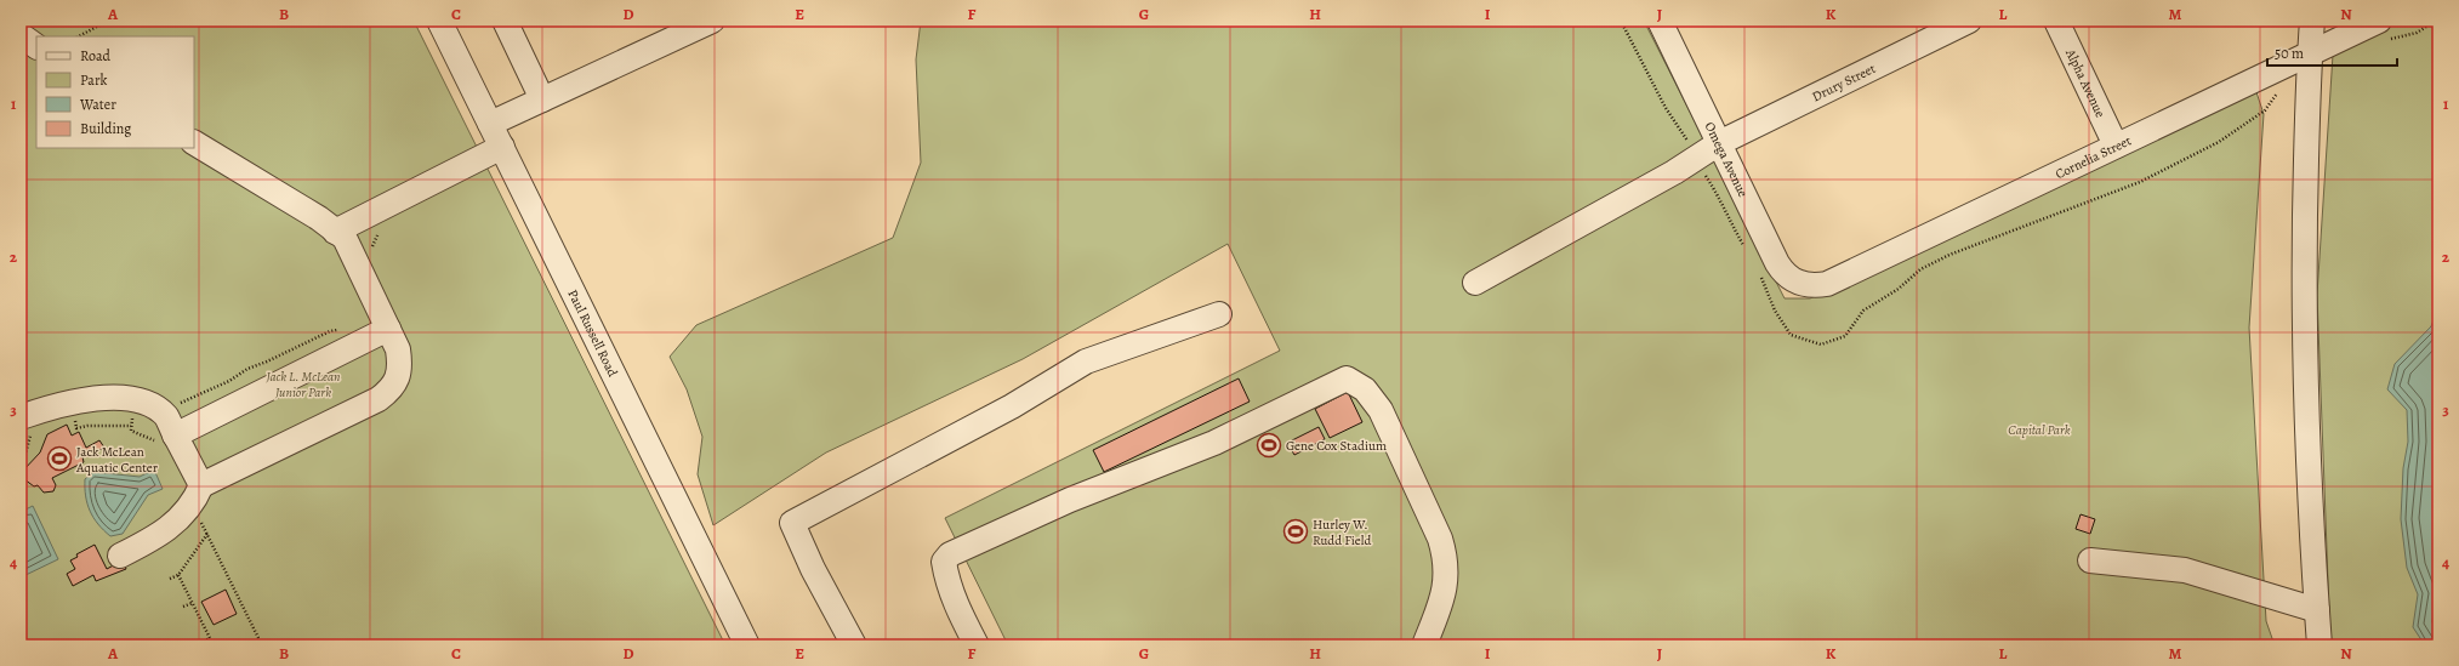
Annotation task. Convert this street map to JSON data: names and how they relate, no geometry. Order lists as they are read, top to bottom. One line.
{"streets":{"street":["Drury Street","Alpha Avenue","Cornelia Street","Omega Avenue","Paul Russell Road"]},"crossings":[["Drury Street","Omega Avenue"],["Alpha Avenue","Cornelia Street"],["Cornelia Street","Omega Avenue"]],"parks":["Jack L. McLean Junior Park","Capital Park"],"places":{"sports":["Gene Cox Stadium","Jack McLean Aquatic Center","Hurley W. Rudd Field"]},"legend":["Road","Park","Water","Building"],"scale_bar":"50 m","grid":{"columns":["A","B","C","D","E","F","G","H","I","J","K","L","M","N"],"rows":["1","2","3","4"]}}
